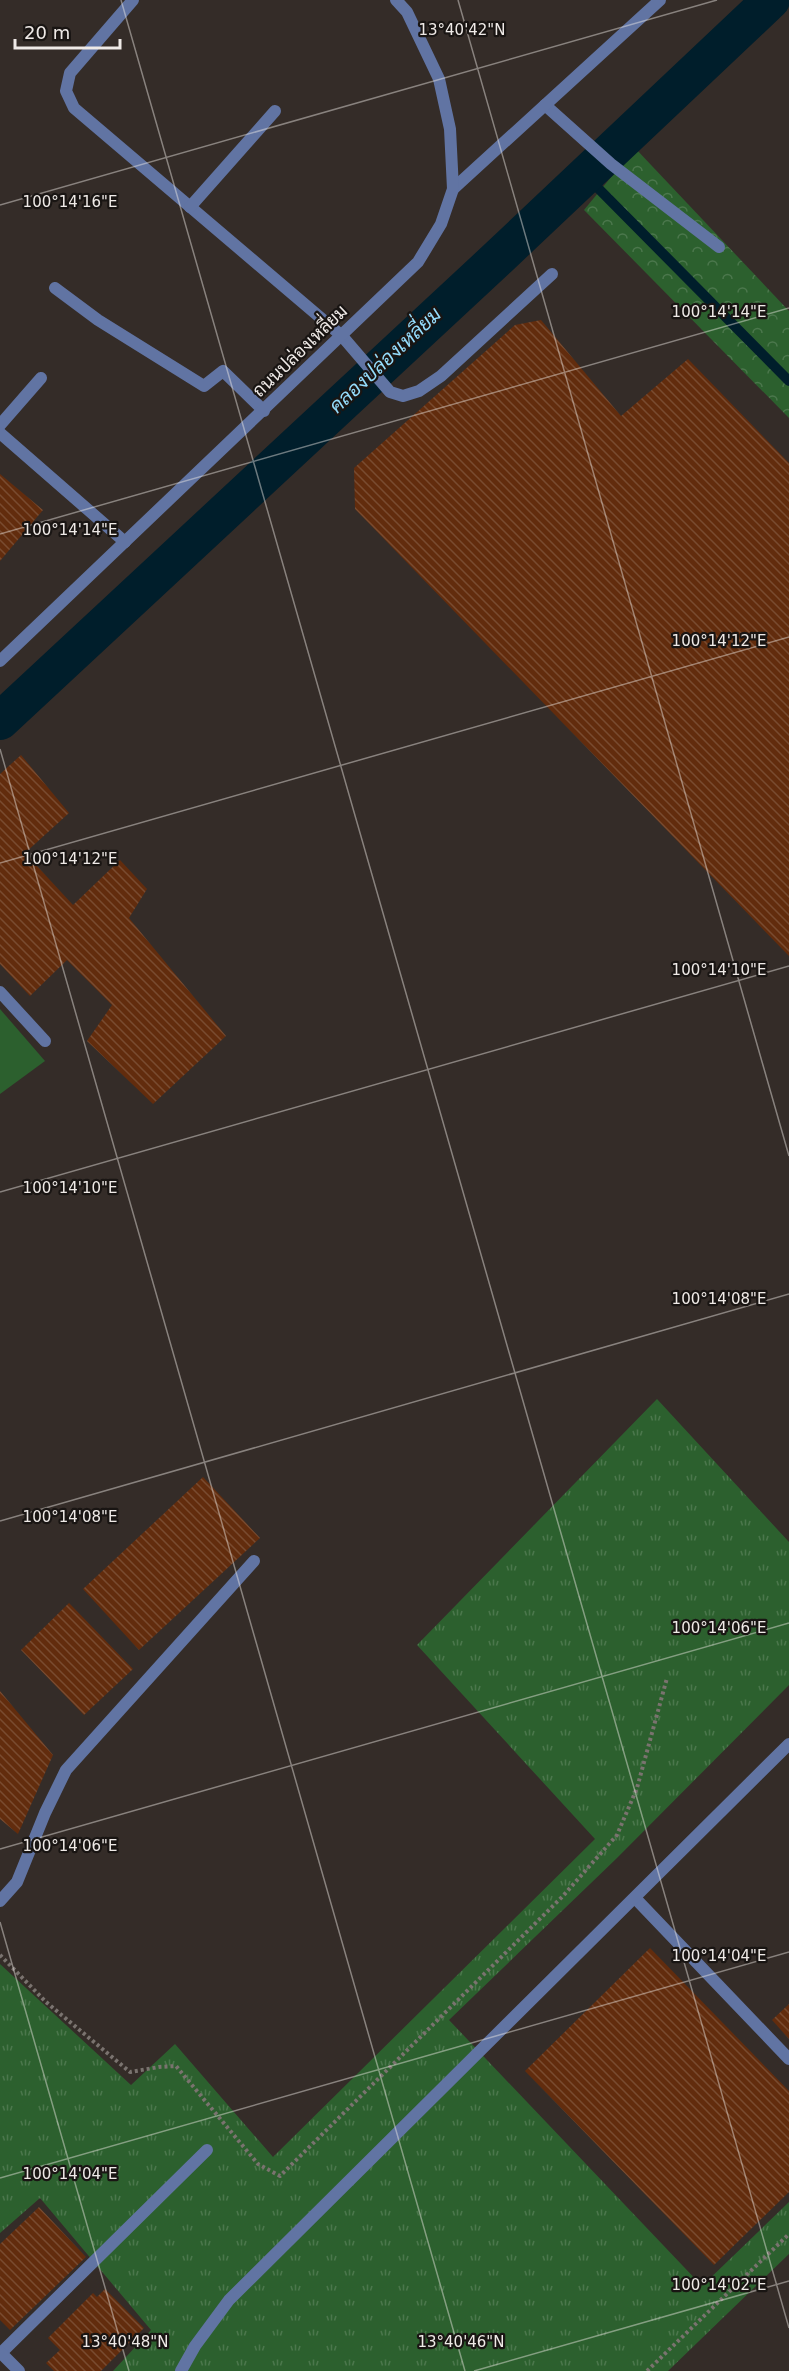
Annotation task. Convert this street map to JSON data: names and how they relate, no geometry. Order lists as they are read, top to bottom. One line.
{"streets":{"street":["ถนนปล่องเหลี่ยม"]},"water":["คลองปล่องเหลี่ยม"],"scale_bar":"20 m","coordinates":["13°40'42\"N","100°14'16\"E","100°14'14\"E","100°14'12\"E","100°14'10\"E","100°14'08\"E","100°14'06\"E","100°14'04\"E","100°14'02\"E","13°40'48\"N","13°40'46\"N"]}
